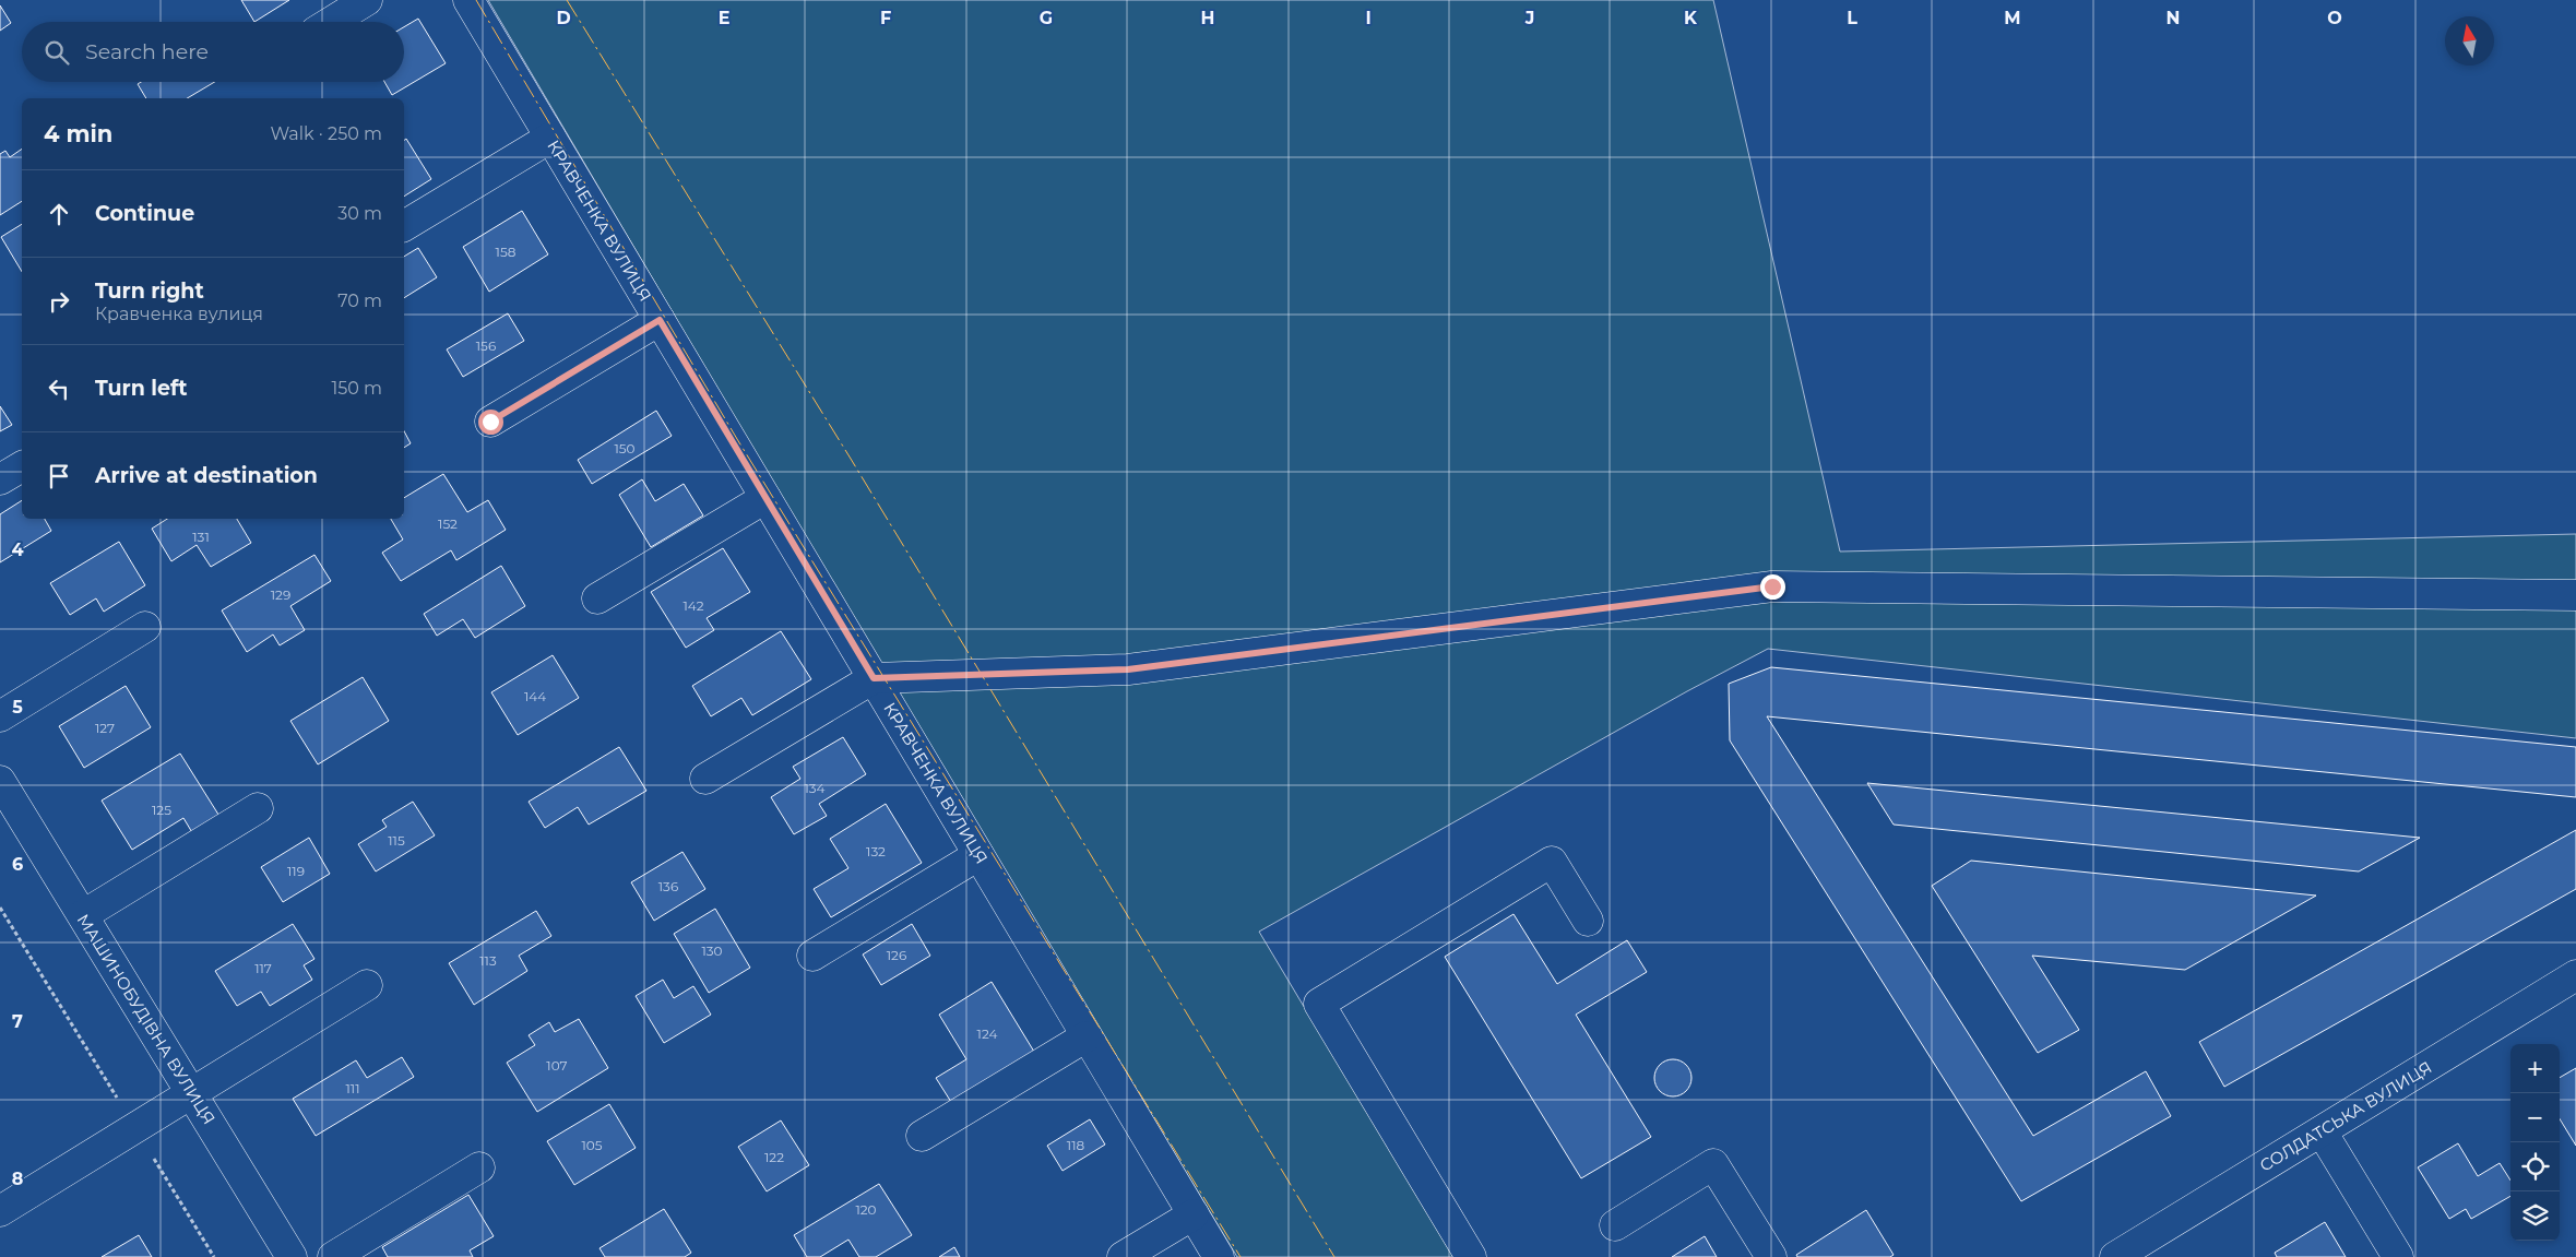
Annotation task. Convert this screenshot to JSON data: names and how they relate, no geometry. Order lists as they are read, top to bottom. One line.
{"streets":{"street":["КРАВЧЕНКА ВУЛИЦЯ","МАШИНОБУДІВНА ВУЛИЦЯ","СОЛДАТСЬКА ВУЛИЦЯ"]},"house_numbers":["158","156","150","152","131","129","142","144","127","134","125","115","132","119","136","130","126","113","117","124","107","111","105","118","122","120"],"north":"top","page":{"search":"Search here","heading":["4 min","Walk · 250 m"],"list":[["Continue","30 m"],["Turn right","Кравченка вулиця","70 m"],["Turn left","150 m"],"Arrive at destination"],"map_buttons":["+","−"]},"grid":{"columns":["D","E","F","G","H","I","J","K","L","M","N","O"],"rows":["4","5","6","7","8"]}}
